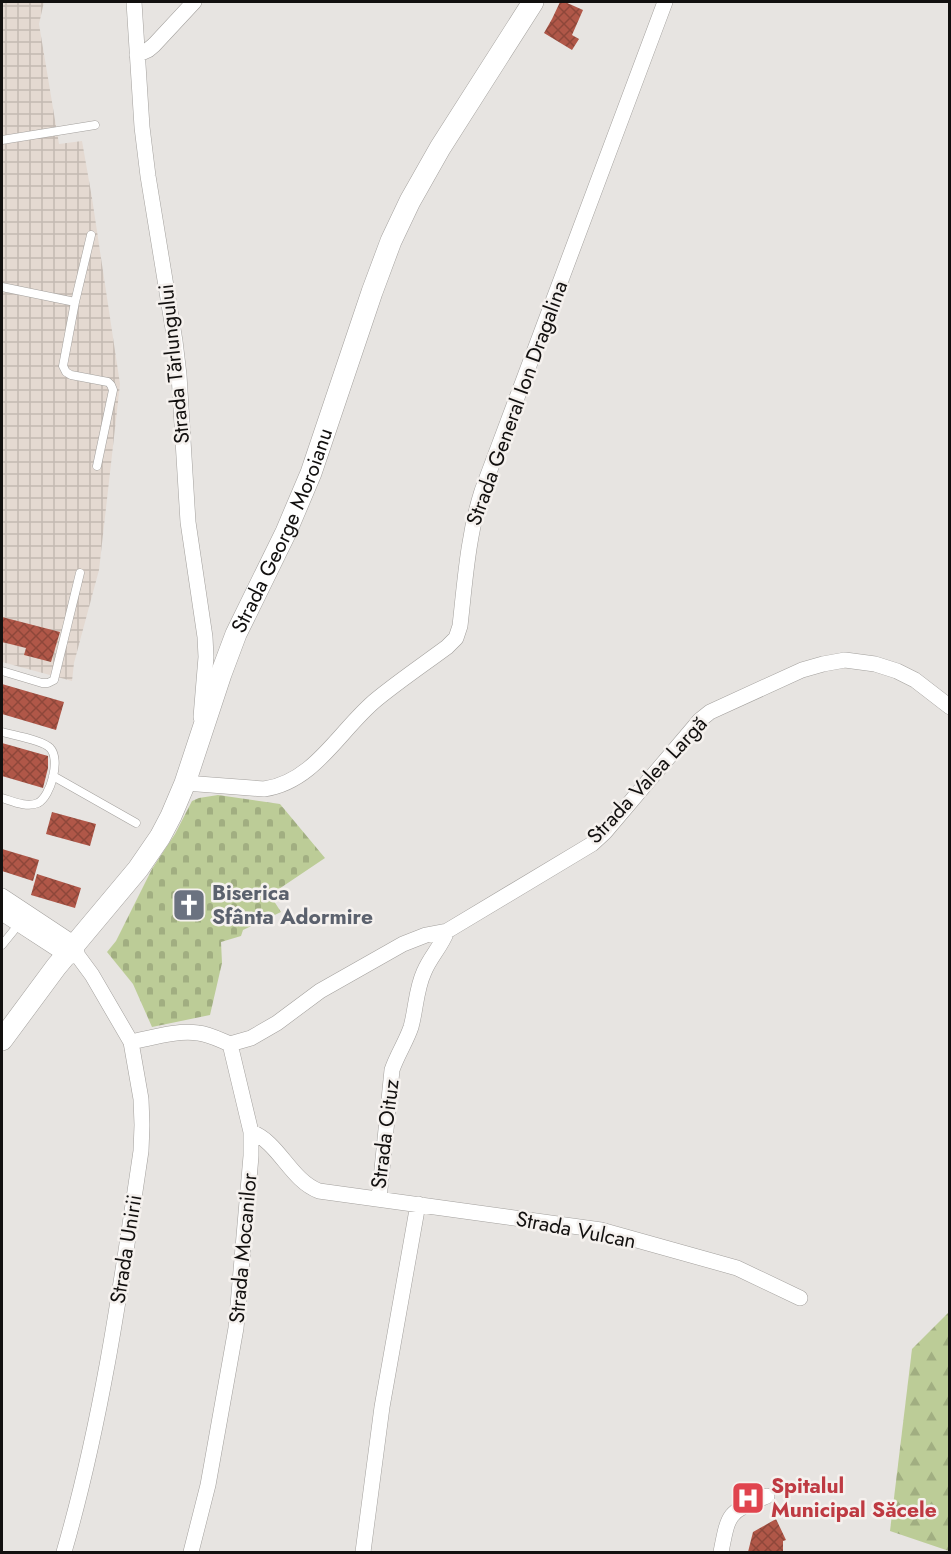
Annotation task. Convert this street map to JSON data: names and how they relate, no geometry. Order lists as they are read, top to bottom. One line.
{"streets":{"main road":["Strada George Moroianu"],"street":["Strada Tărlungului","Strada General Ion Dragalina","Strada Valea Largă","Strada Oituz","Strada Vulcan","Strada Mocanilor","Strada Unirii"]},"crossings":[["Strada Tărlungului","Strada George Moroianu"],["Strada General Ion Dragalina","Strada George Moroianu"],["Strada George Moroianu","Strada Unirii"],["Strada Valea Largă","Strada Oituz"],["Strada Valea Largă","Strada Mocanilor"],["Strada Oituz","Strada Vulcan"],["Strada Oituz","Strada Mocanilor"]],"places":{"church":["Biserica Sfânta Adormire"],"hospital":["Spitalul Municipal Săcele"]}}
